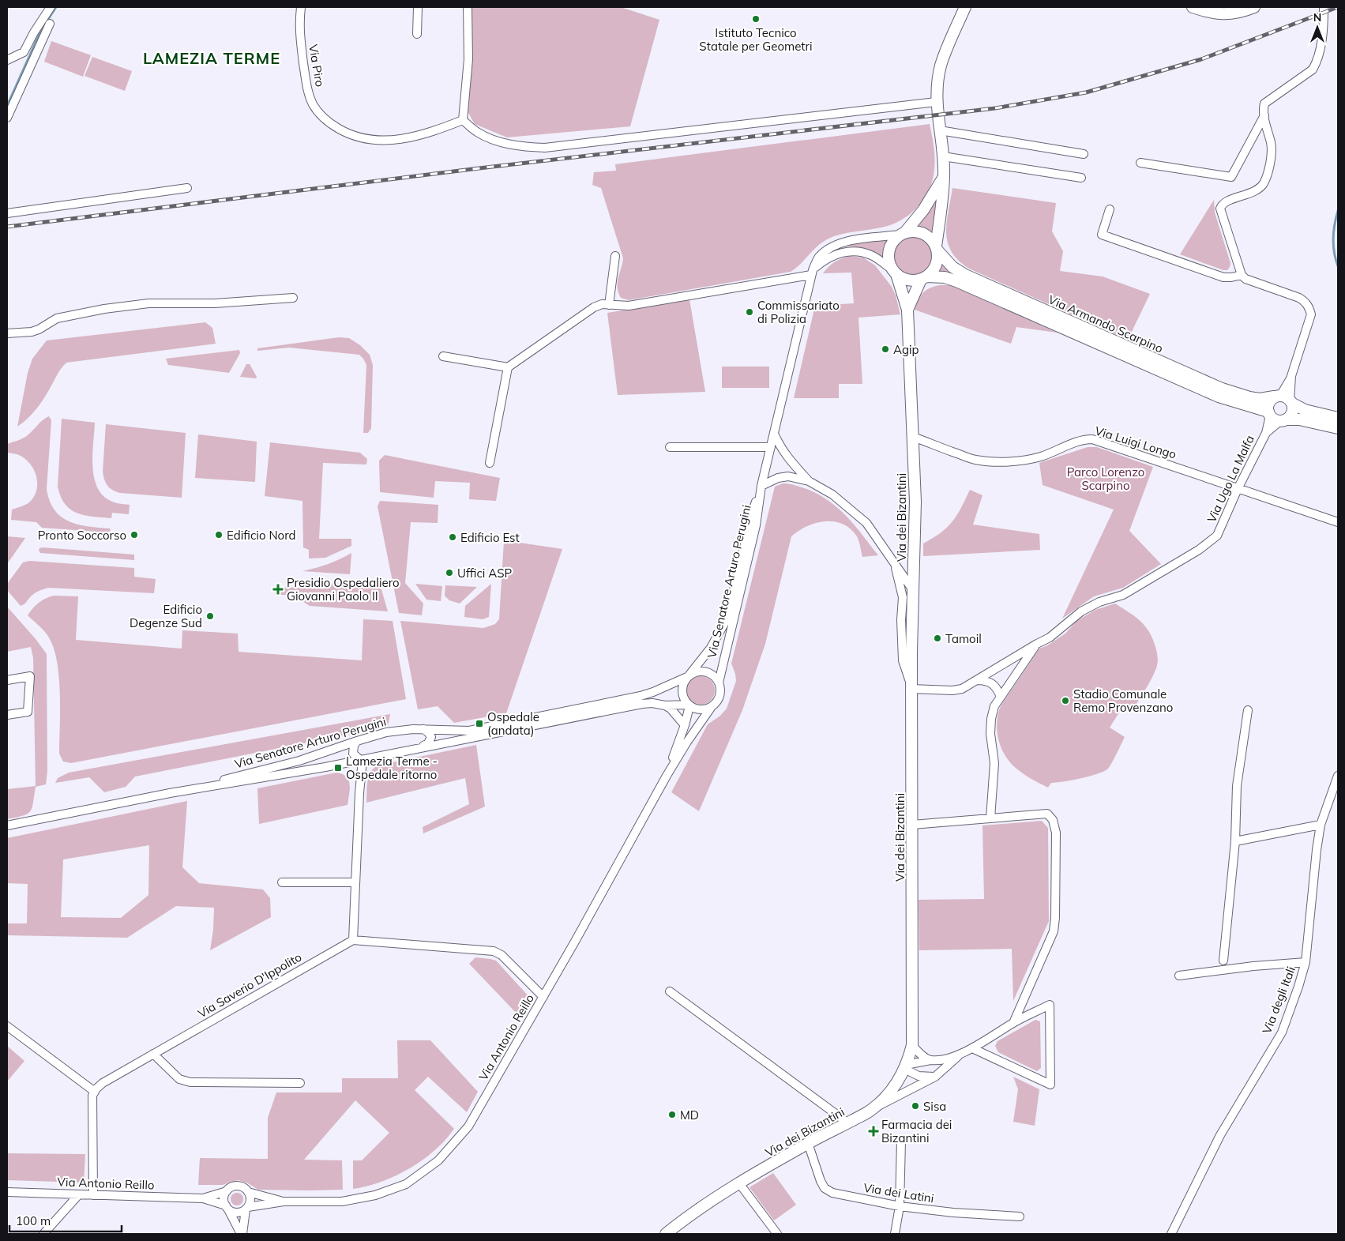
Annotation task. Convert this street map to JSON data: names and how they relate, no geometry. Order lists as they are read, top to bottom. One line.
{"streets":{"street":["Via Piro","Via Armando Scarpino","Via Luigi Longo","Via Ugo La Malfa","Via dei Bizantini","Via Senatore Arturo Perugini","Via Saverio D'Ippolito","Via degli Itali","Via Antonio Reillo","Via dei Latini"]},"crossings":[["Via Armando Scarpino","Via Ugo La Malfa"],["Via Armando Scarpino","Via dei Bizantini"],["Via Armando Scarpino","Via Senatore Arturo Perugini"],["Via Luigi Longo","Via Ugo La Malfa"],["Via Luigi Longo","Via dei Bizantini"],["Via Ugo La Malfa","Via dei Bizantini"],["Via dei Bizantini","Via Senatore Arturo Perugini"],["Via dei Bizantini","Via dei Latini"],["Via Senatore Arturo Perugini","Via Antonio Reillo"]],"districts":["LAMEZIA TERME"],"parks":["Parco Lorenzo Scarpino"],"places":{"other":["Istituto Tecnico Statale per Geometri","Commissariato di Polizia","Agip","Pronto Soccorso","Edificio Nord","Edificio Est","Uffici ASP","Edificio Degenze Sud","Tamoil","Stadio Comunale Remo Provenzano","Sisa","MD"],"health":["Presidio Ospedaliero Giovanni Paolo II","Farmacia dei Bizantini"],"transit":["Ospedale (andata)","Lamezia Terme - Ospedale ritorno"]},"scale_bar":"100 m","north":"top"}
